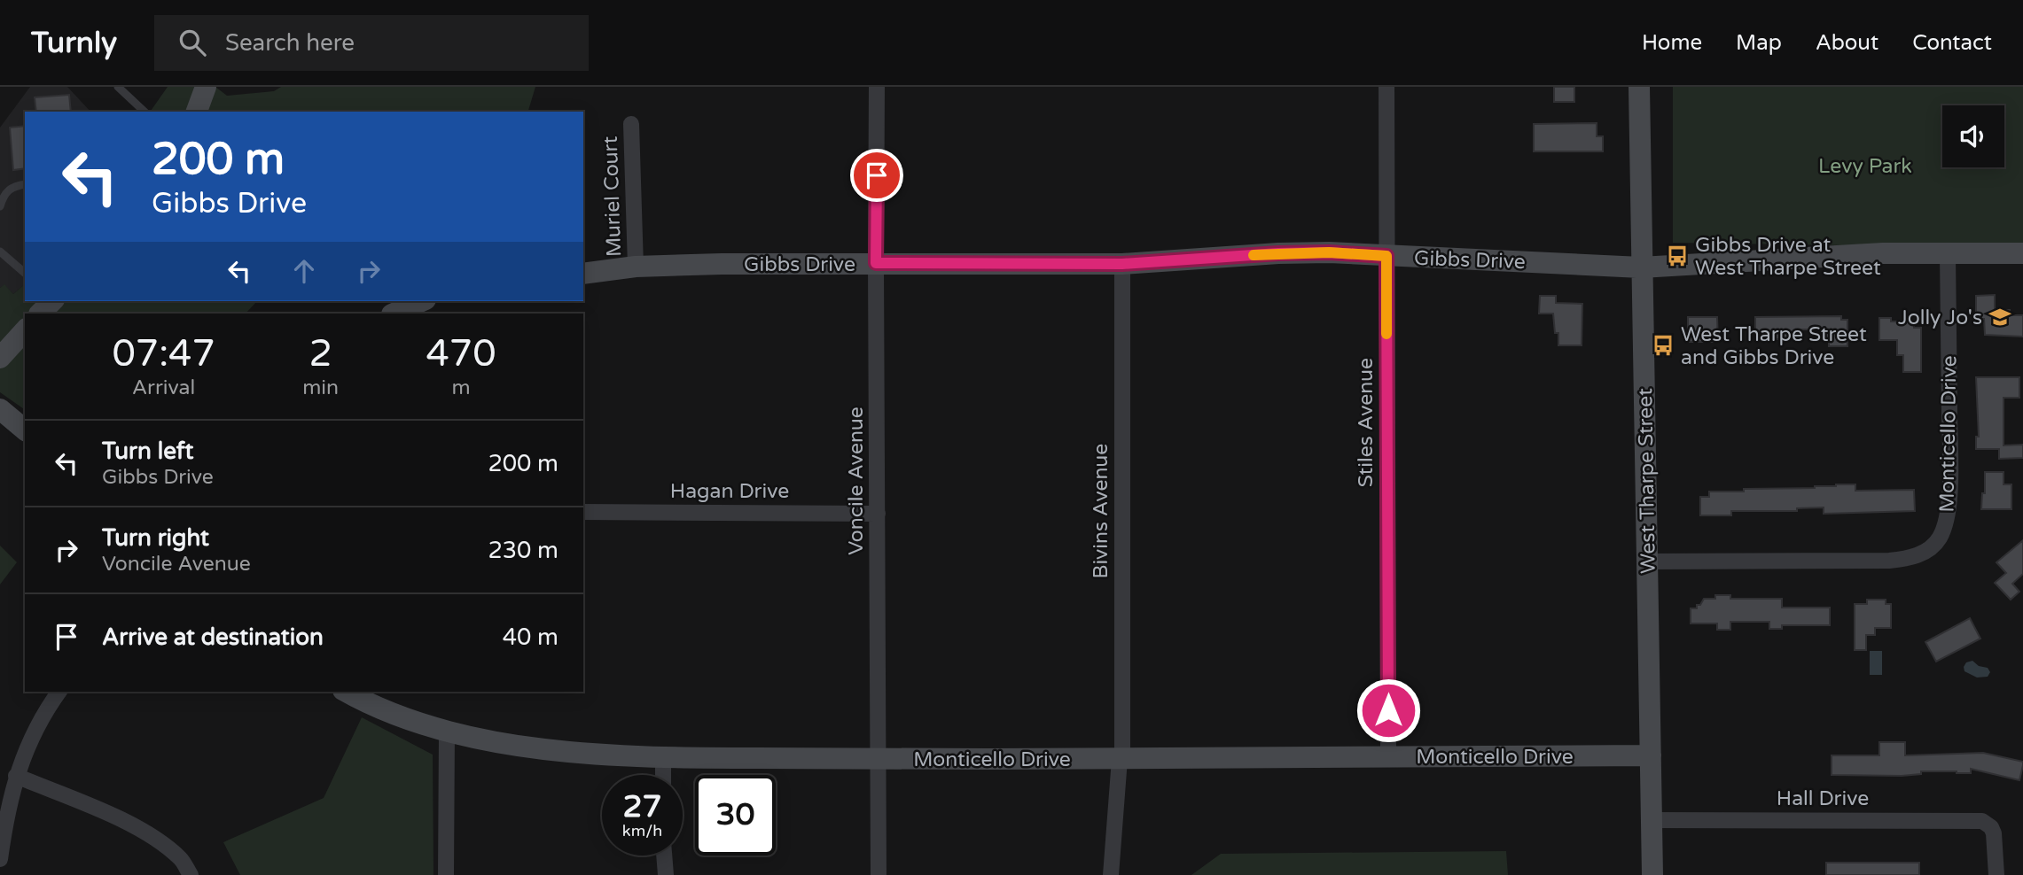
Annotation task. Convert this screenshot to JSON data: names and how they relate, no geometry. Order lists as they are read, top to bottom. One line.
{"streets":{"street":["Muriel Court","Gibbs Drive","Stiles Avenue","Monticello Drive","Voncile Avenue","West Tharpe Street","Hagan Drive","Bivins Avenue","Hall Drive"]},"crossings":[["Muriel Court","Gibbs Drive"],["Gibbs Drive","Stiles Avenue"],["Gibbs Drive","Monticello Drive"],["Gibbs Drive","Voncile Avenue"],["Gibbs Drive","West Tharpe Street"],["Gibbs Drive","Bivins Avenue"],["Stiles Avenue","Monticello Drive"],["Monticello Drive","Voncile Avenue"],["Monticello Drive","West Tharpe Street"],["Monticello Drive","Bivins Avenue"],["Voncile Avenue","Hagan Drive"],["West Tharpe Street","Hall Drive"]],"parks":["Levy Park"],"places":{"bus stop":["Gibbs Drive at West Tharpe Street","West Tharpe Street and Gibbs Drive"],"school or university":["Jolly Jo's"]},"page":{"header":"Turnly","search":"Search here","nav":["Home","Map","About","Contact"],"turn":["200 m","Gibbs Drive"],"eta":["07:47","Arrival","2","min","470","m"],"list":[{"name":"Turn left","note":"Gibbs Drive","value":"200 m"},{"name":"Turn right","note":"Voncile Avenue","value":"230 m"},{"name":"Arrive at destination","value":"40 m"}],"speed":"27 km/h","limit":"30"}}
